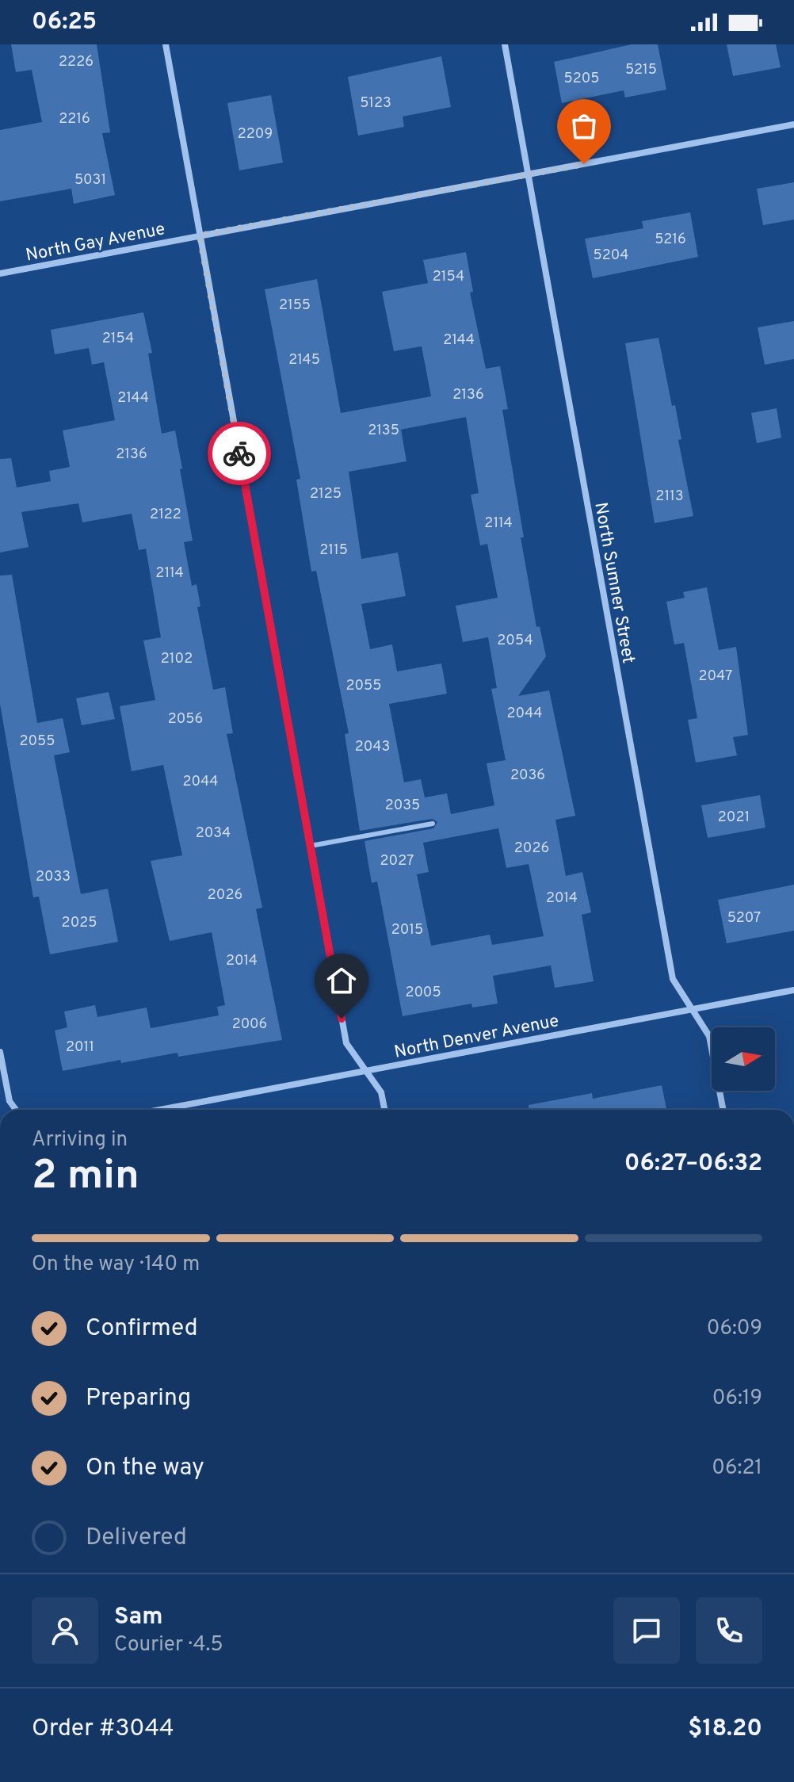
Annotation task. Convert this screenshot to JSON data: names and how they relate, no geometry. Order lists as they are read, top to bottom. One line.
{"streets":{"street":["North Gay Avenue","North Sumner Street","North Denver Avenue"]},"crossings":[["North Gay Avenue","North Sumner Street"],["North Sumner Street","North Denver Avenue"]],"house_numbers":["2226","5215","5205","5123","2216","2209","5031","5216","5204","2154","2155","2154","2144","2145","2136","2144","2135","2136","2125","2113","2122","2114","2115","2114","2054","2102","2047","2055","2044","2056","2055","2043","2036","2044","2035","2021","2034","2026","2027","2033","2026","2014","5207","2025","2015","2014","2005","2006","2011"],"north":"right","page":{"status":"06:25","heading":["2 min","Arriving in","06:27–06:32"],"panel":["Sam","Courier · 4.5","Order #3044","$18.20"],"bar":"On the way · 140 m","list":[["Confirmed","06:09"],["Preparing","06:19"],["On the way","06:21"],"Delivered"]}}
